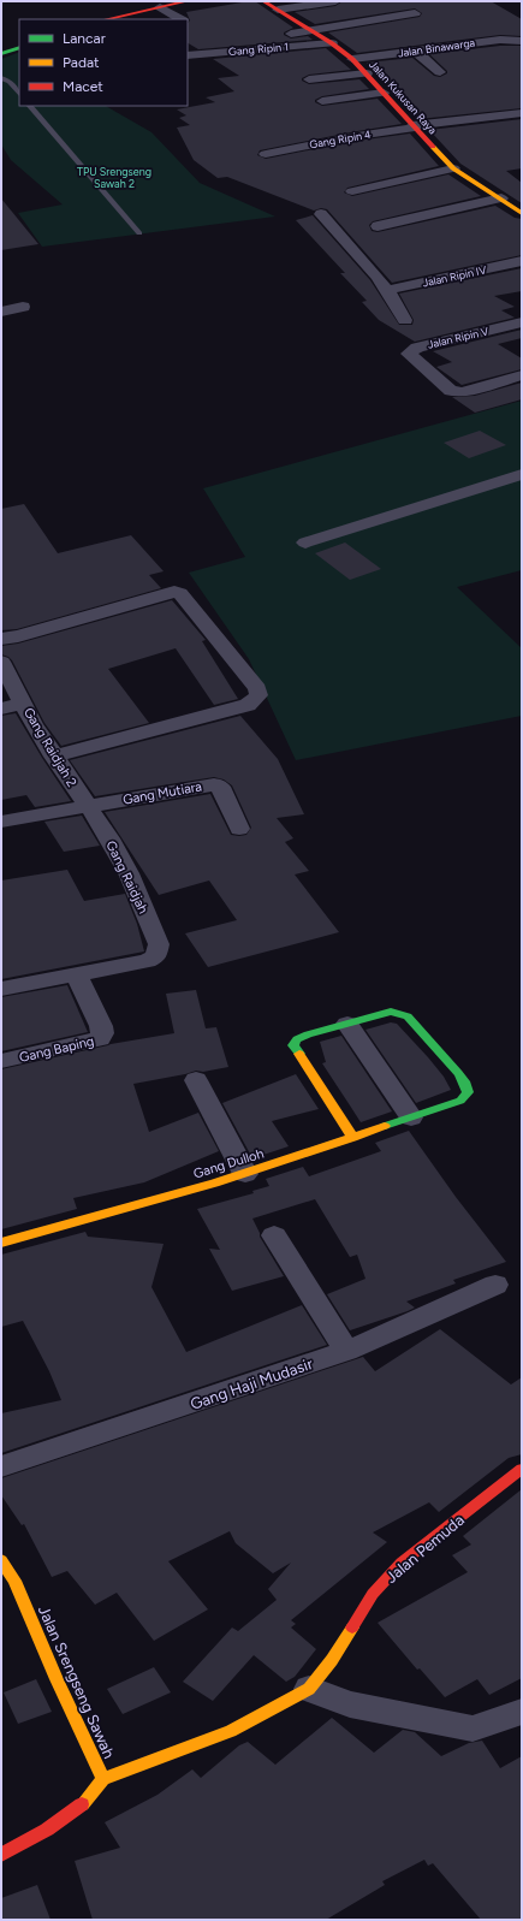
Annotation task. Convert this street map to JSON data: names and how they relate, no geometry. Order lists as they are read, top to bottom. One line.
{"streets":{"street":["Jalan Binawarga","Gang Ripin 1","Jalan Kukusan Raya","Gang Ripin 4","Jalan Ripin IV","Jalan Ripin V","Gang Raidjah 2","Gang Mutiara","Gang Raidjah","Gang Baping","Gang Dulloh","Gang Haji Mudasir","Jalan Pemuda","Jalan Srengseng Sawah"]},"crossings":[["Jalan Binawarga","Jalan Kukusan Raya"],["Gang Ripin 1","Jalan Kukusan Raya"],["Jalan Kukusan Raya","Gang Ripin 4"],["Gang Raidjah 2","Gang Mutiara"],["Gang Raidjah 2","Gang Raidjah"],["Gang Mutiara","Gang Raidjah"],["Gang Raidjah","Gang Baping"],["Jalan Pemuda","Jalan Srengseng Sawah"]],"parks":["TPU Srengseng Sawah 2"],"legend":["Lancar","Padat","Macet"]}
